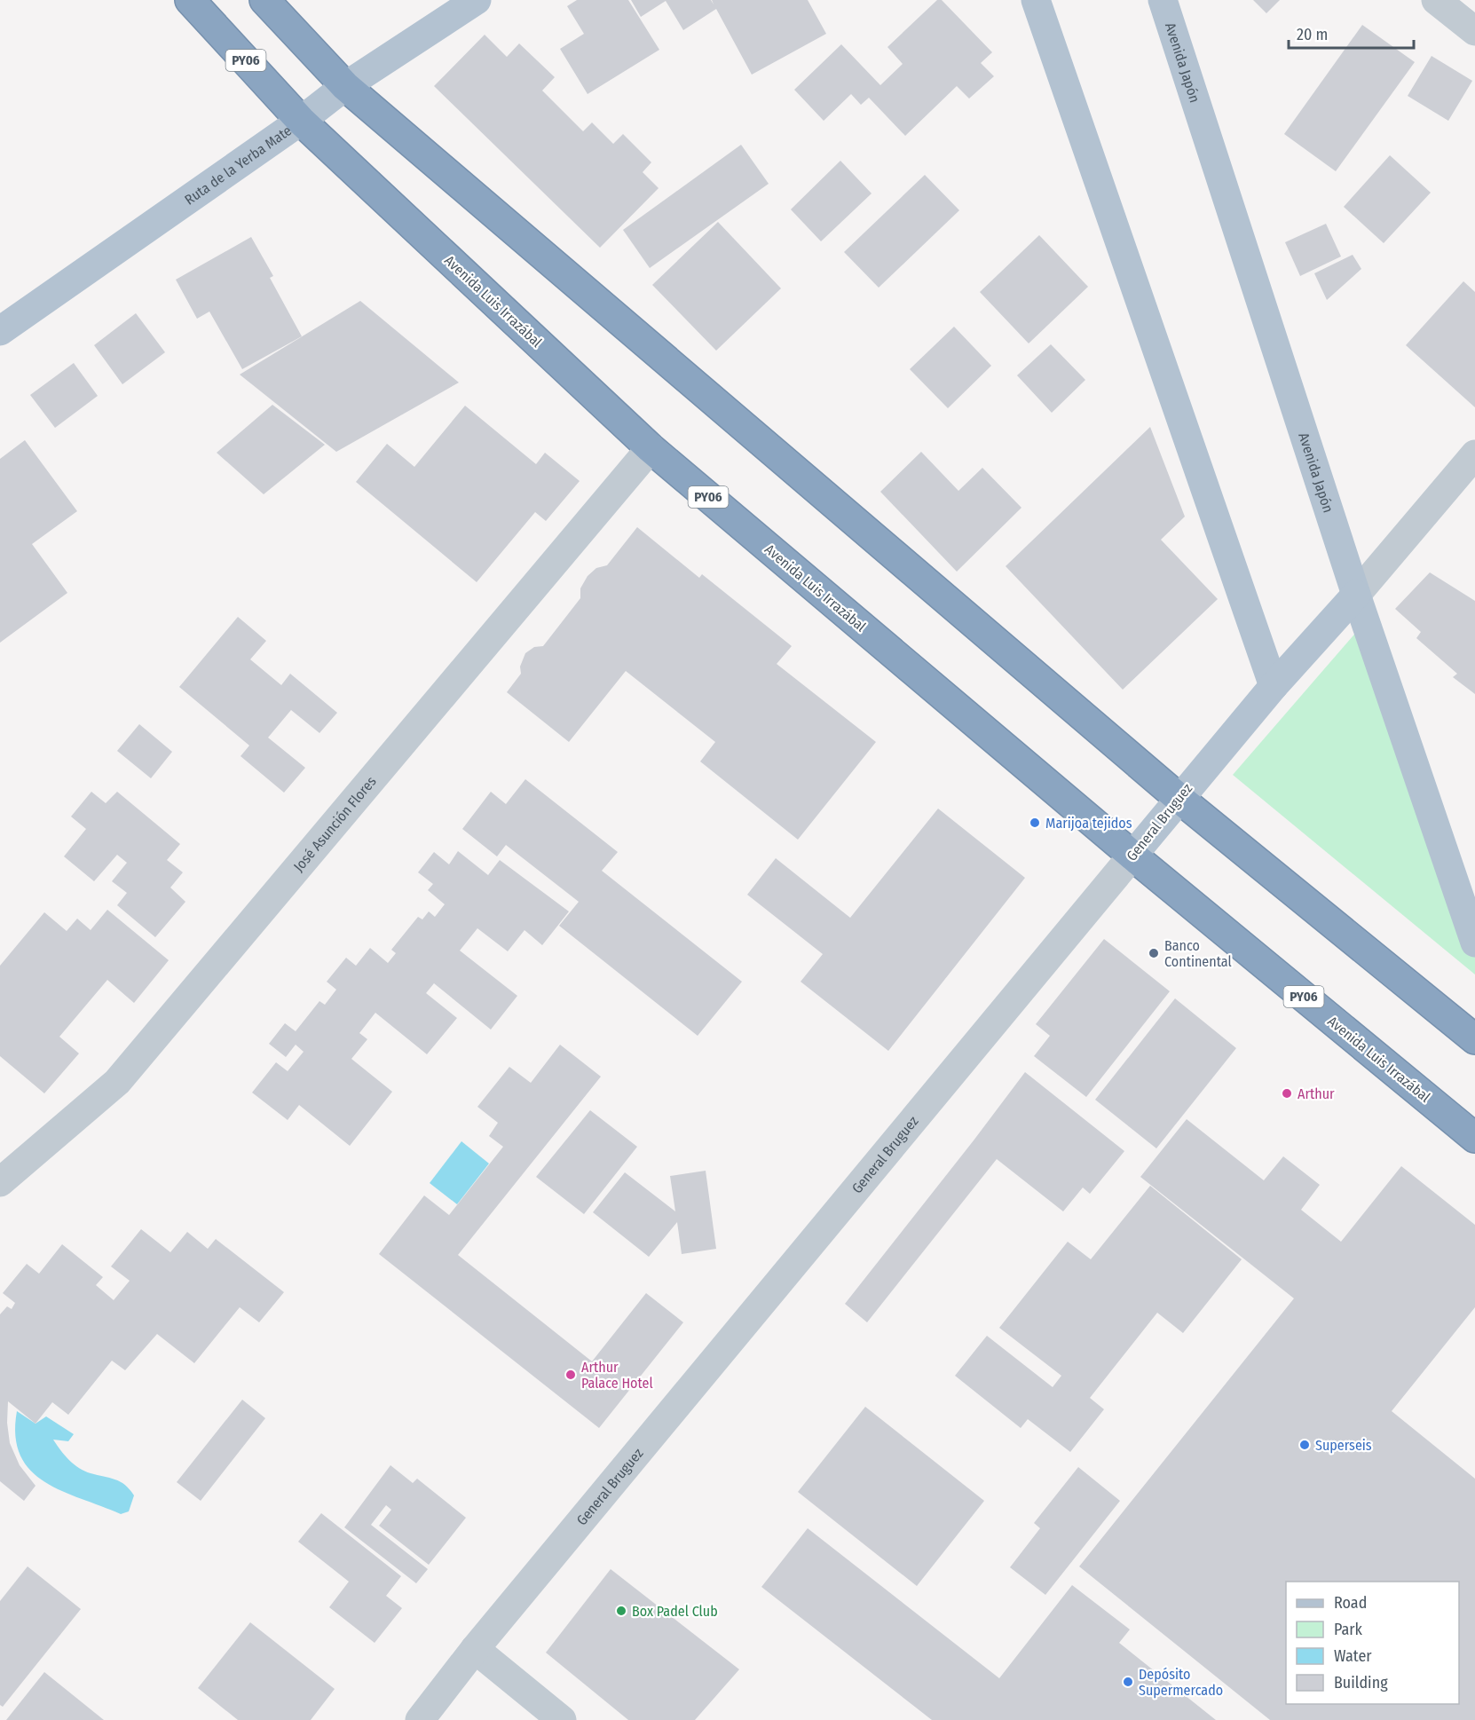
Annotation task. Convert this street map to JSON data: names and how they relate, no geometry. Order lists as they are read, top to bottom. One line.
{"streets":{"highway":["PY06","Avenida Luis Irrazábal"],"main road":["Avenida Japón","Ruta de la Yerba Mate","General Bruguez"],"street":["José Asunción Flores"]},"crossings":[["Avenida Japón","General Bruguez"],["Ruta de la Yerba Mate","Avenida Luis Irrazábal"],["Avenida Luis Irrazábal","General Bruguez"],["Avenida Luis Irrazábal","José Asunción Flores"]],"places":["Marijoa tejidos","Banco Continental","Arthur","Arthur Palace Hotel","Superseis","Box Padel Club","Depósito Supermercado"],"legend":["Road","Park","Water","Building"],"scale_bar":"20 m"}
